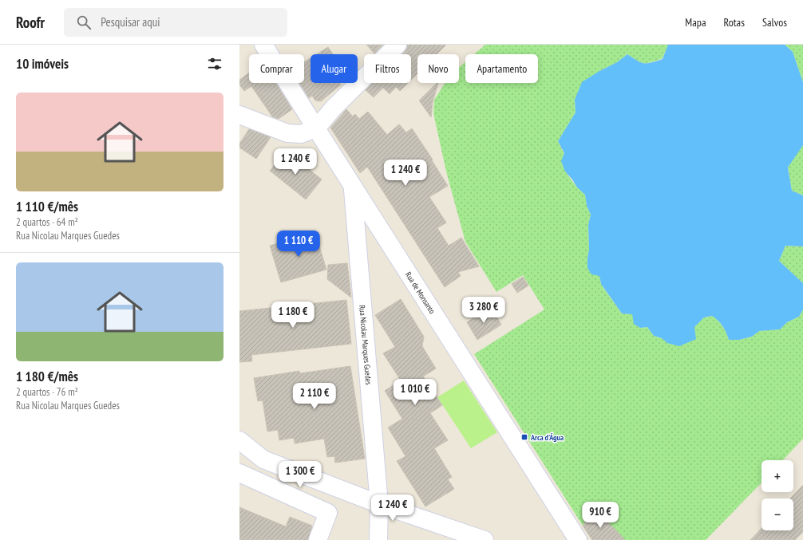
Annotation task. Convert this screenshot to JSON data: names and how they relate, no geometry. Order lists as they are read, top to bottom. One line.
{"streets":{"street":["Rua de Monsanto","Rua Nicolau Marques Guedes"]},"crossings":[["Rua de Monsanto","Rua Nicolau Marques Guedes"]],"places":{"transit":["Arca d'Água"]},"page":{"header":"Roofr","search":"Pesquisar aqui","nav":["Mapa","Rotas","Salvos"],"heading":"10 imóveis","chip":["Comprar","Alugar","Filtros","Novo","Apartamento"],"list":[{"name":"1 110 €/mês","note":"2 quartos · 64 m² · Rua Nicolau Marques Guedes"},{"name":"1 180 €/mês","note":"2 quartos · 76 m² · Rua Nicolau Marques Guedes"}],"price":["1 240 €","1 240 €","1 110 €","3 280 €","1 180 €","1 010 €","2 110 €","1 300 €","1 240 €","910 €"],"map_buttons":["+","−"]}}
